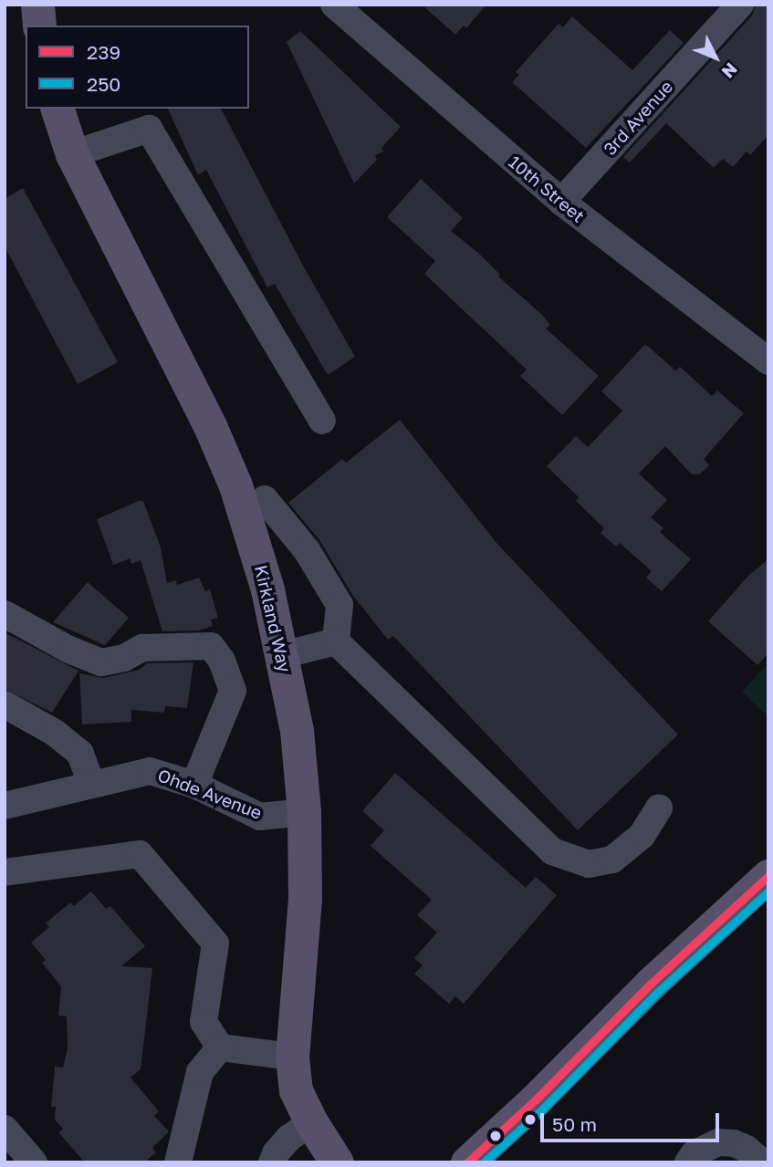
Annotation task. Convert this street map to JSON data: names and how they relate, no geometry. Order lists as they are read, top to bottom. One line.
{"streets":{"main road":["Kirkland Way"],"street":["3rd Avenue","10th Street","Ohde Avenue"]},"crossings":[["3rd Avenue","10th Street"],["Kirkland Way","Ohde Avenue"]],"lines":["transit line 239","transit line 250"],"legend":["239","250"],"scale_bar":"50 m","north":"bottom right"}
